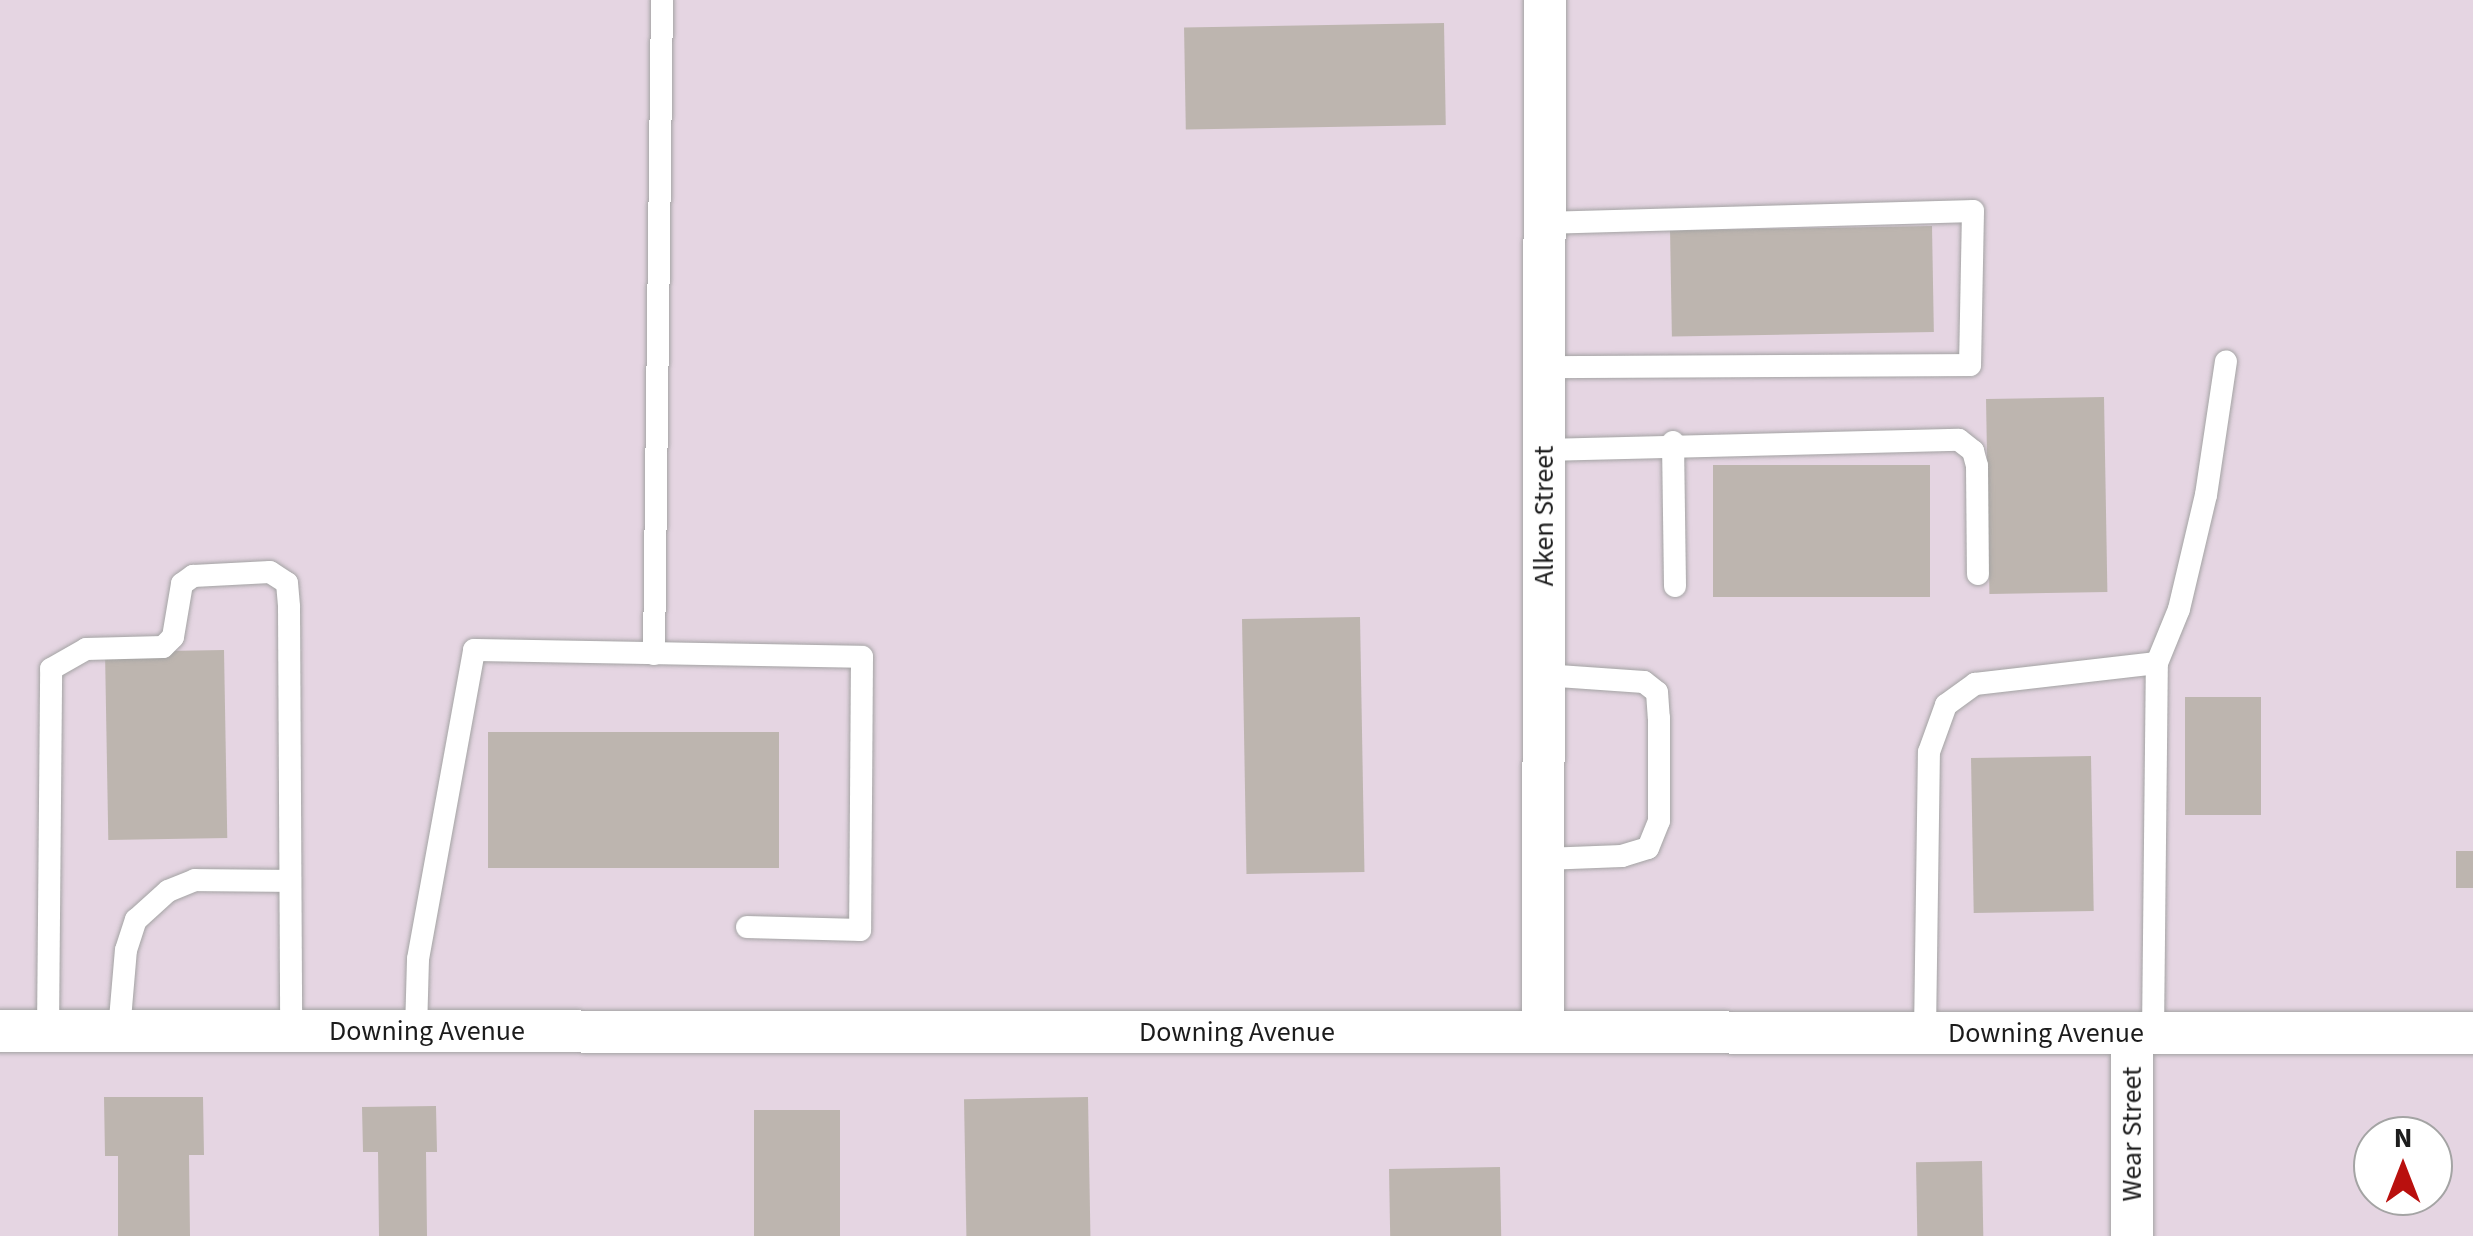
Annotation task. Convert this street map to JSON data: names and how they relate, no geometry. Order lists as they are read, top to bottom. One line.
{"streets":{"street":["Alken Street","Downing Avenue","Wear Street"]},"crossings":[["Alken Street","Downing Avenue"],["Downing Avenue","Wear Street"]],"north":"top"}
